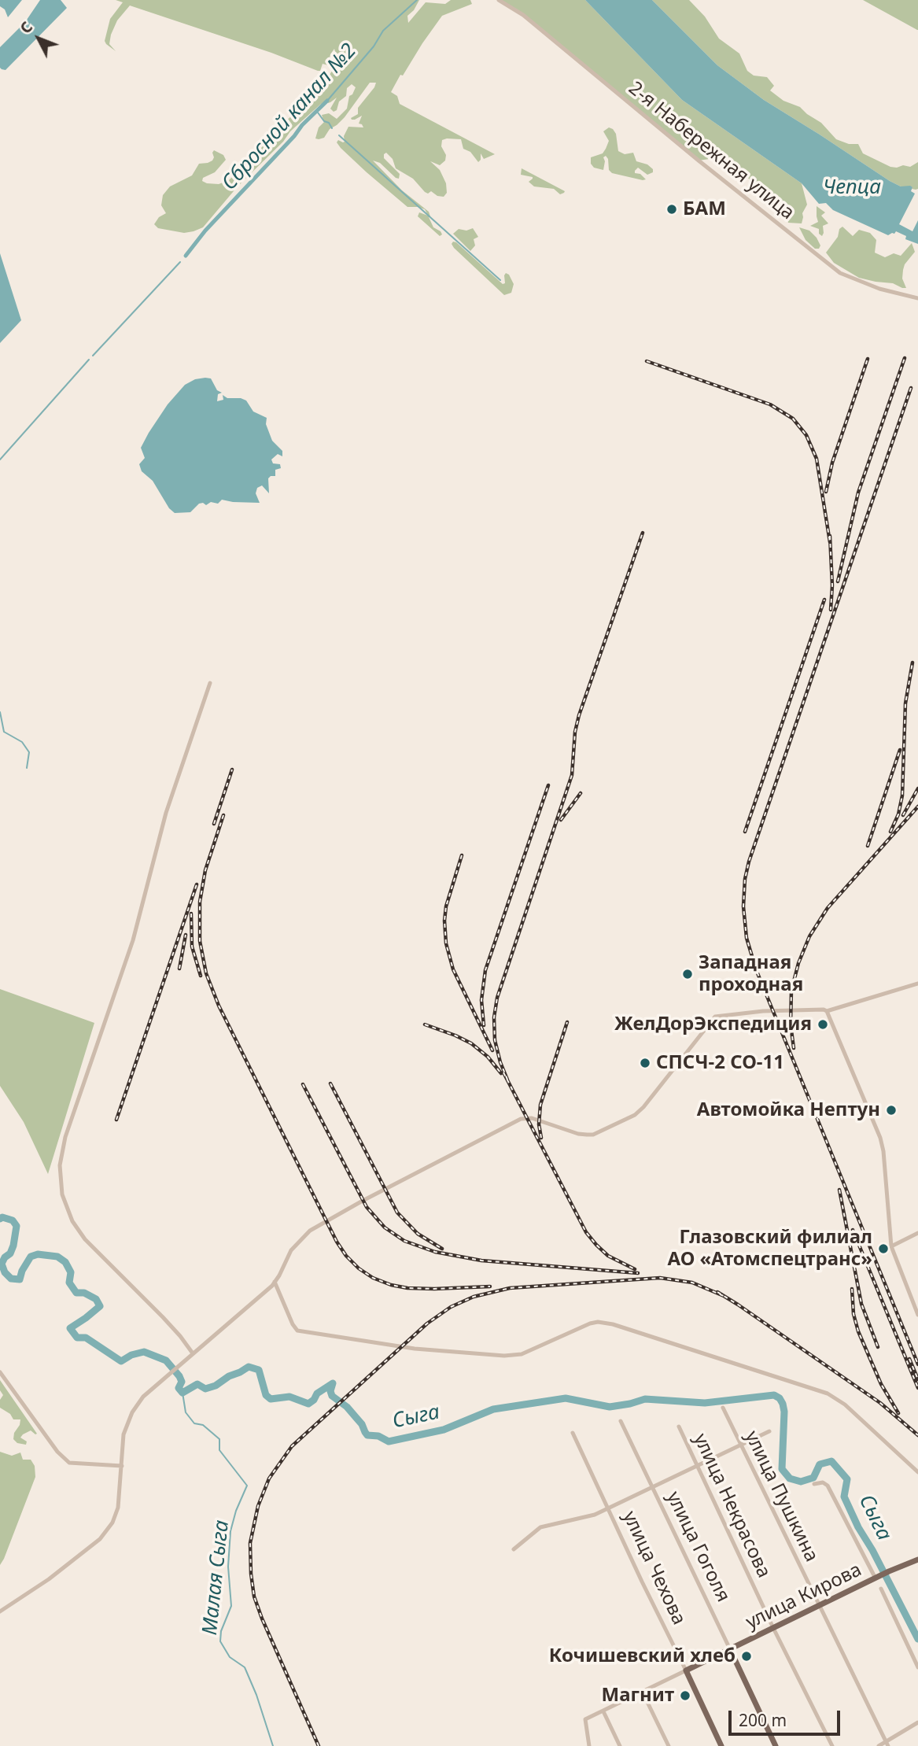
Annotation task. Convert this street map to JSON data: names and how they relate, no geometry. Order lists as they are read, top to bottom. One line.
{"streets":{"main road":["улица Гоголя","улица Чехова","улица Кирова"],"street":["2-я Набережная улица","улица Пушкина","улица Некрасова"]},"crossings":[["улица Пушкина","улица Кирова"],["улица Некрасова","улица Кирова"],["улица Гоголя","улица Кирова"],["улица Чехова","улица Кирова"]],"water":["Сбросной канал №2","Чепца","Сыга","Малая Сыга"],"places":["БАМ","Западная проходная","ЖелДорЭкспедиция","СПСЧ-2 СО-11","Автомойка Нептун","Глазовский филиал АО «Атомспецтранс»","Кочишевский хлеб","Магнит"],"scale_bar":"200 m","north":"top left"}
